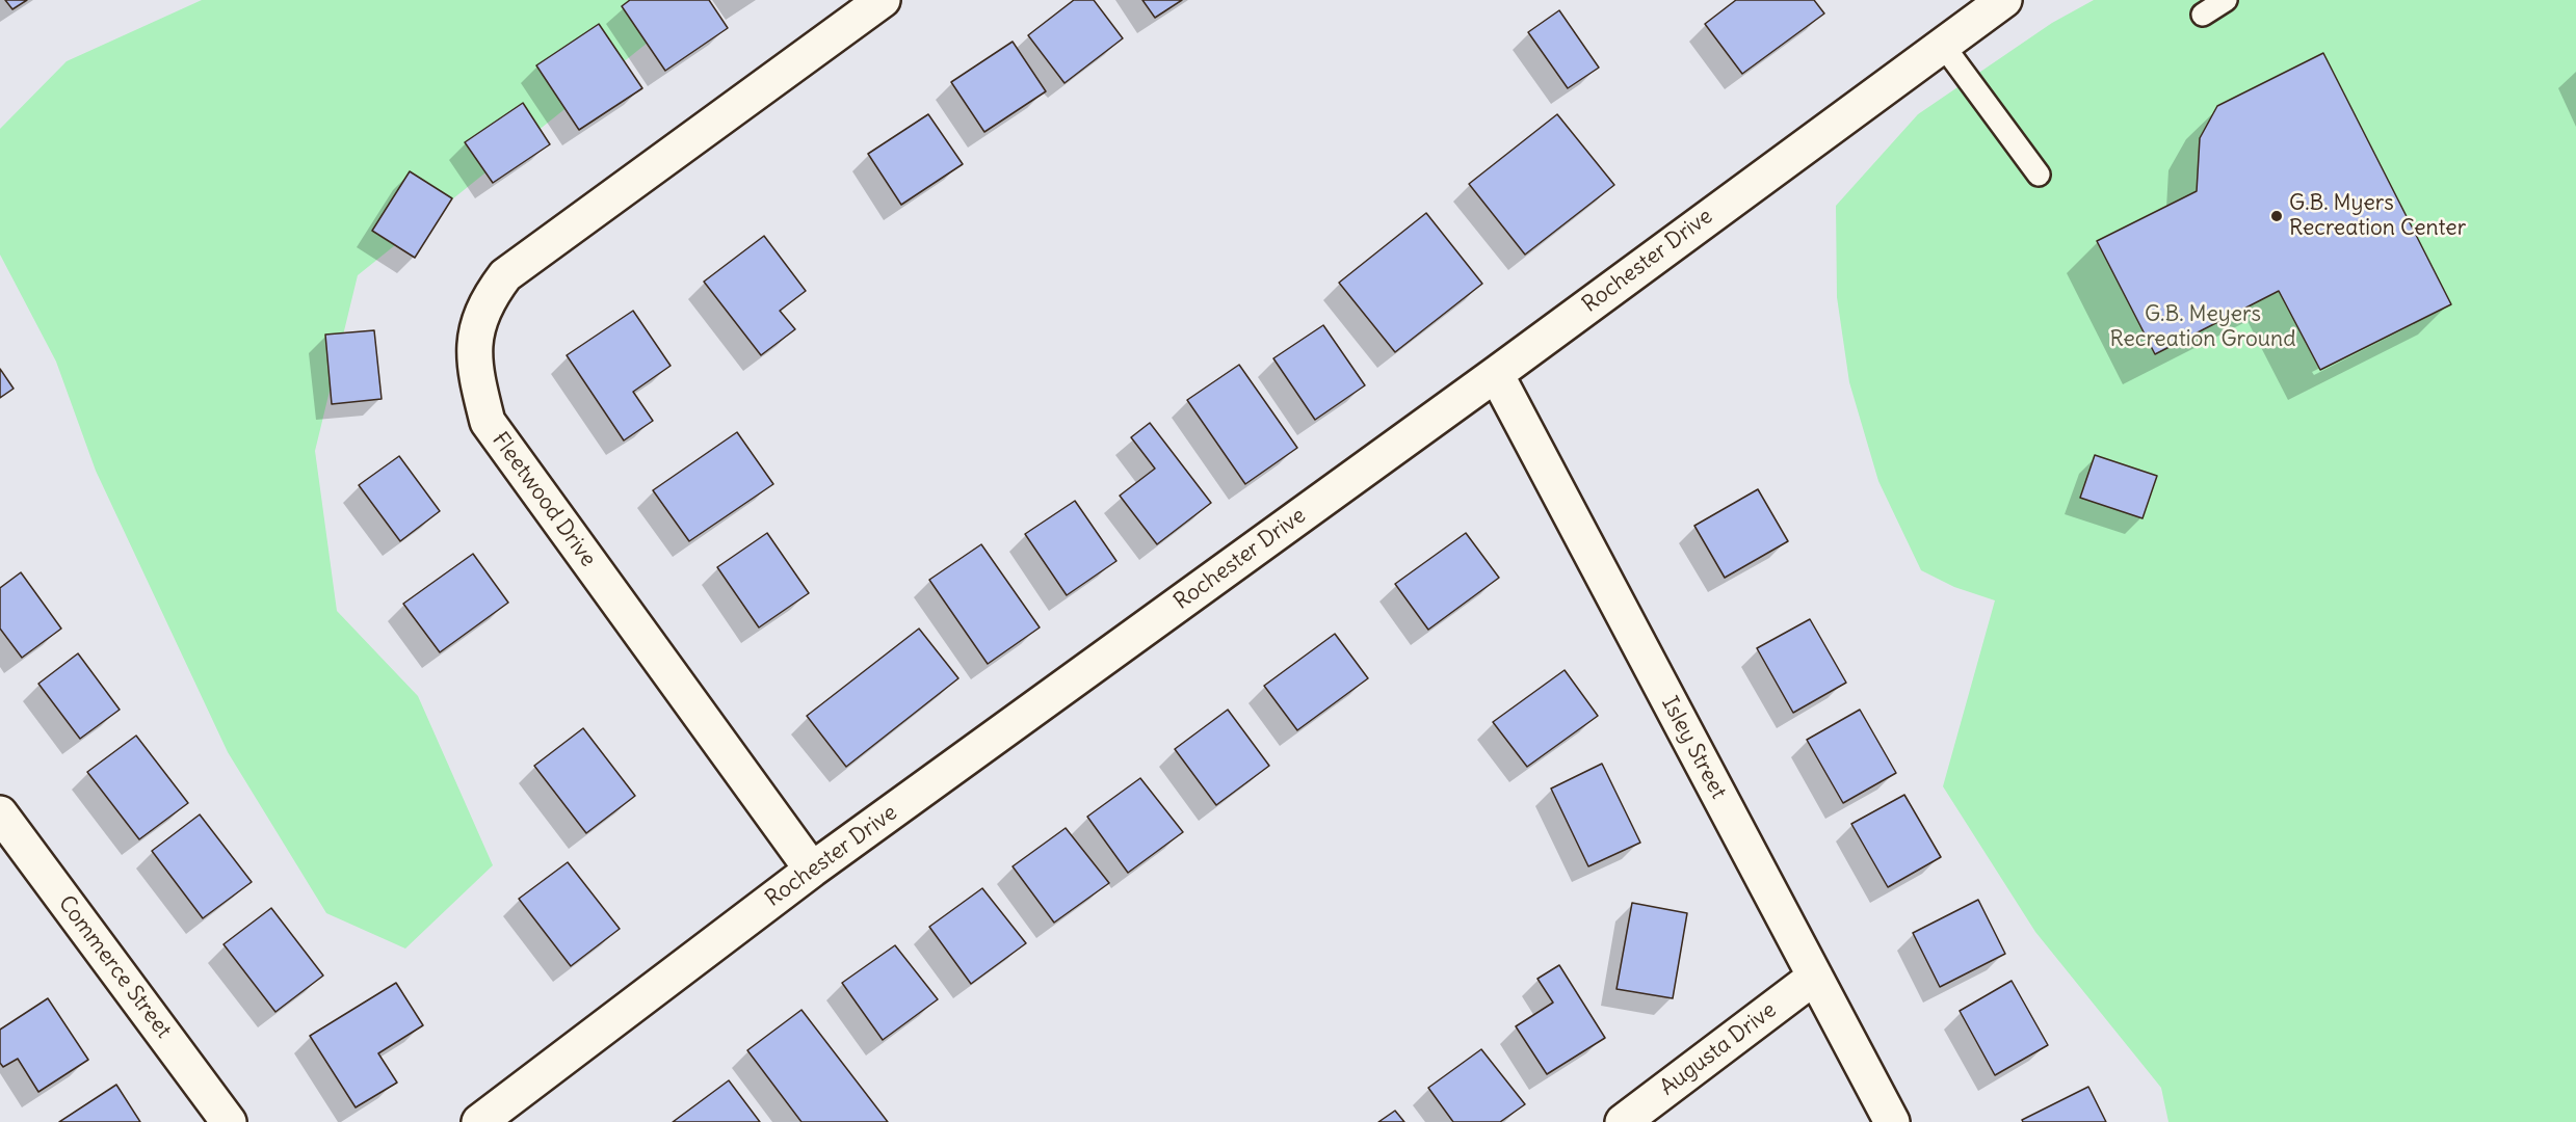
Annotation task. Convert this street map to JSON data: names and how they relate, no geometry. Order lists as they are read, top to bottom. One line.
{"streets":{"street":["Rochester Drive","Fleetwood Drive","Isley Street","Commerce Street","Augusta Drive"]},"crossings":[["Rochester Drive","Fleetwood Drive"],["Rochester Drive","Isley Street"],["Isley Street","Augusta Drive"]],"parks":["G.B. Meyers Recreation Ground"],"places":["G.B. Myers Recreation Center"]}
